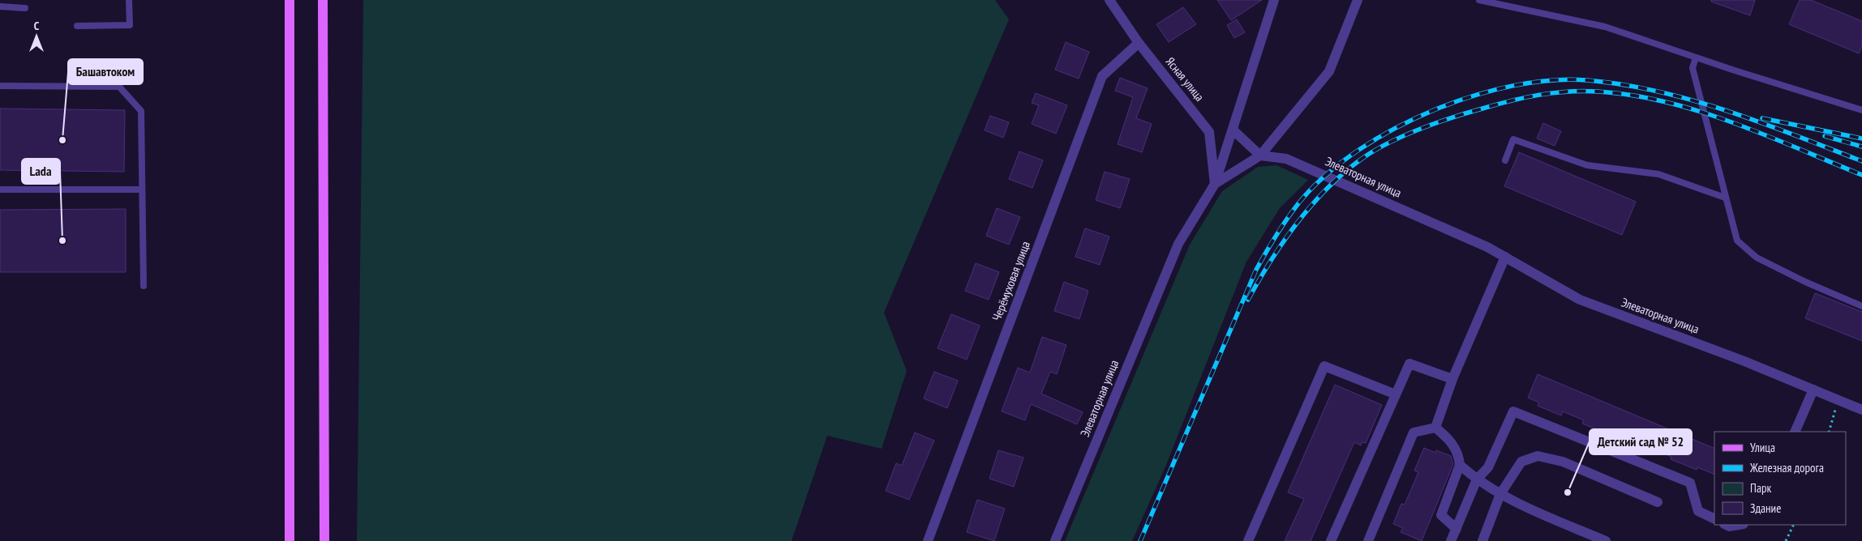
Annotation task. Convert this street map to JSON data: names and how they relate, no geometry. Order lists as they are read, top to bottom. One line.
{"streets":{"street":["Ясная улица","Элеваторная улица","Черёмуховая улица"]},"crossings":[["Ясная улица","Элеваторная улица"],["Ясная улица","Черёмуховая улица"]],"places":["Башавтоком","Lada","Детский сад № 52"],"legend":["Улица","Железная дорога","Парк","Здание"],"north":"top"}
